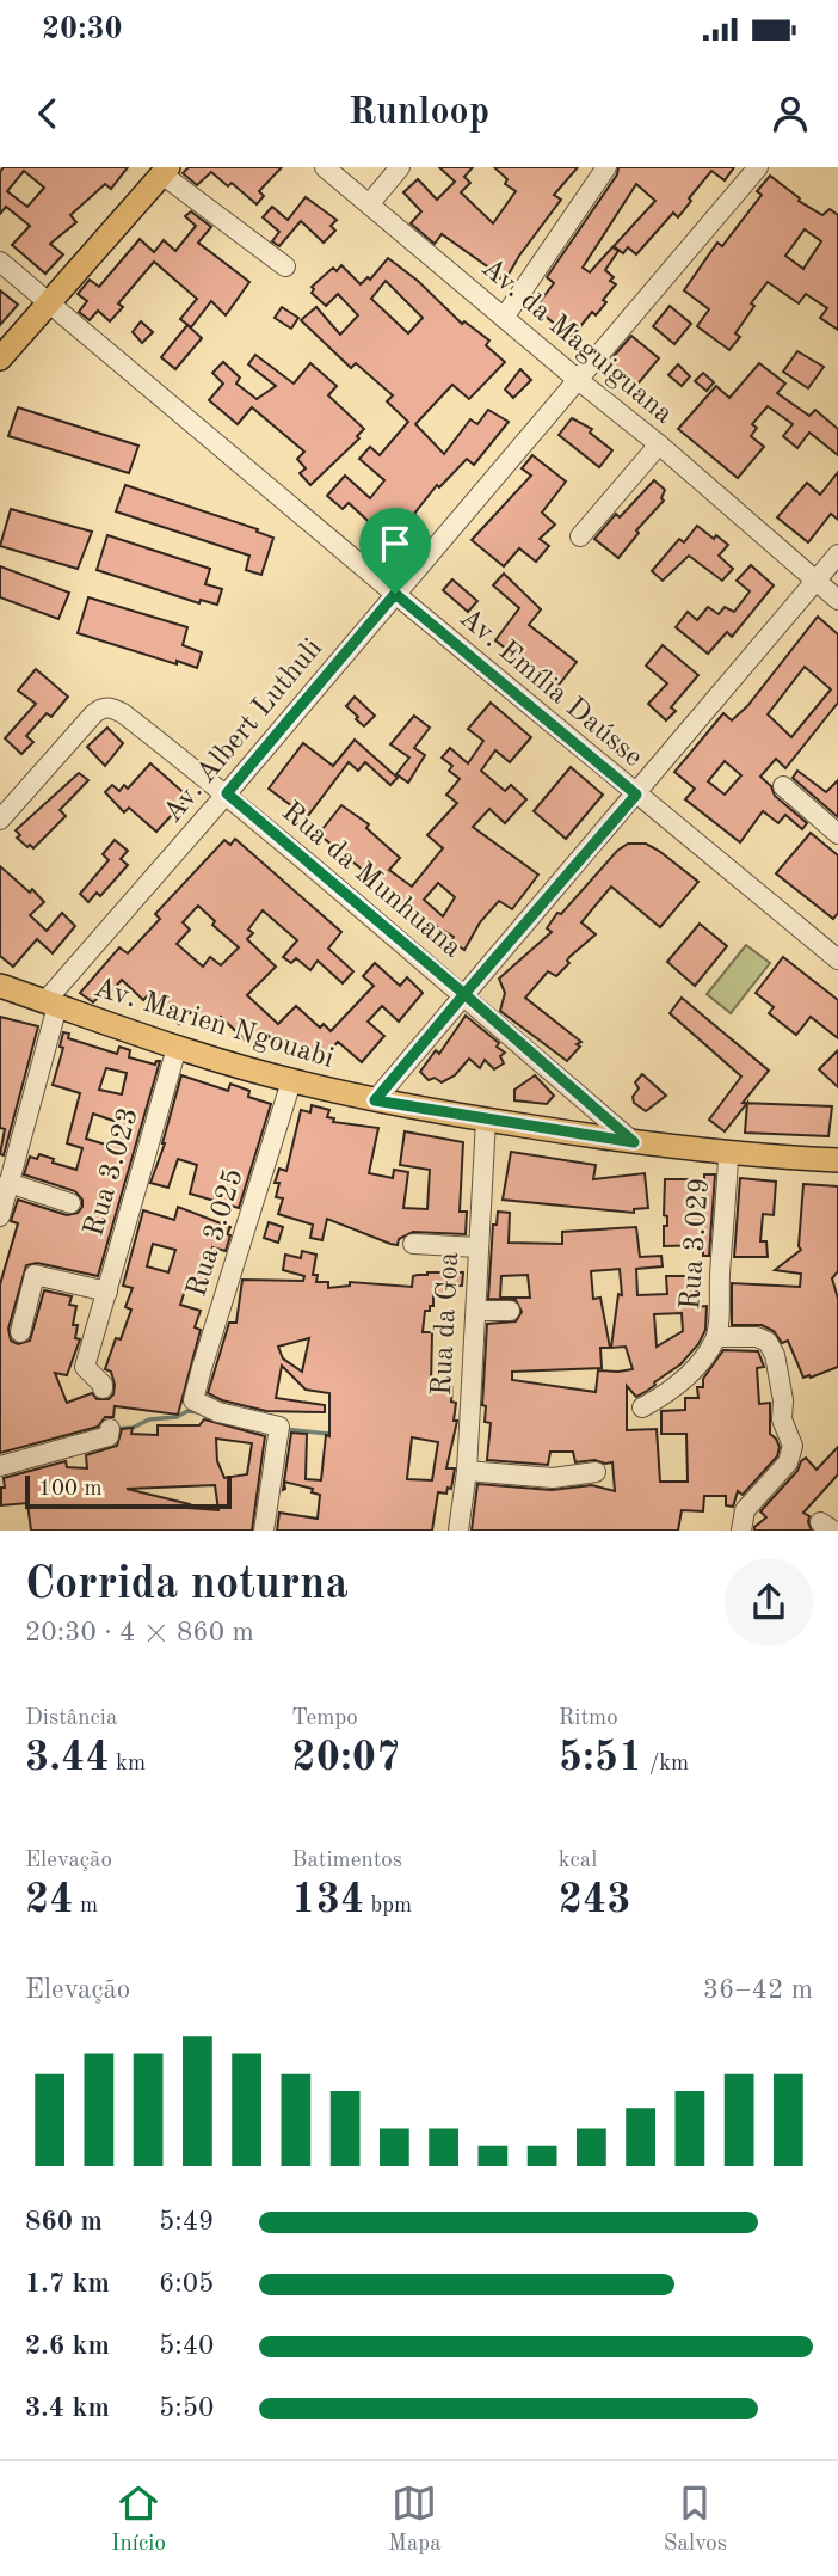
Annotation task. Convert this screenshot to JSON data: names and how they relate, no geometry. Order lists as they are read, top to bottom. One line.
{"streets":{"main road":["Av. Marien Ngouabi"],"street":["Av. da Maguiguana","Av. Emília Daússe","Av. Albert Luthuli","Rua da Munhuana","Rua 3.023","Rua 3.025","Rua 3.029","Rua da Goa"]},"crossings":[["Av. da Maguiguana","Av. Albert Luthuli"],["Av. Emília Daússe","Av. Albert Luthuli"],["Av. Albert Luthuli","Rua da Munhuana"],["Av. Albert Luthuli","Av. Marien Ngouabi"],["Rua da Munhuana","Av. Marien Ngouabi"],["Av. Marien Ngouabi","Rua 3.023"],["Av. Marien Ngouabi","Rua 3.025"],["Av. Marien Ngouabi","Rua 3.029"],["Av. Marien Ngouabi","Rua da Goa"]],"scale_bar":"100 m","page":{"status":"20:30","header":"Runloop","scale":"100 m","heading":["Corrida noturna","20:30 · 4 × 860 m"],"stats":[["Distância","3.44 km"],["Tempo","20:07"],["Ritmo","5:51 /km"],["Elevação","24 m"],["Batimentos","134 bpm"],["kcal","243"]],"chart":["Elevação","36–42 m"],"list":[{"name":"860 m","note":"5:49"},{"name":"1.7 km","note":"6:05"},{"name":"2.6 km","note":"5:40"},{"name":"3.4 km","note":"5:50"}],"tabs":["Início","Mapa","Salvos"]}}
